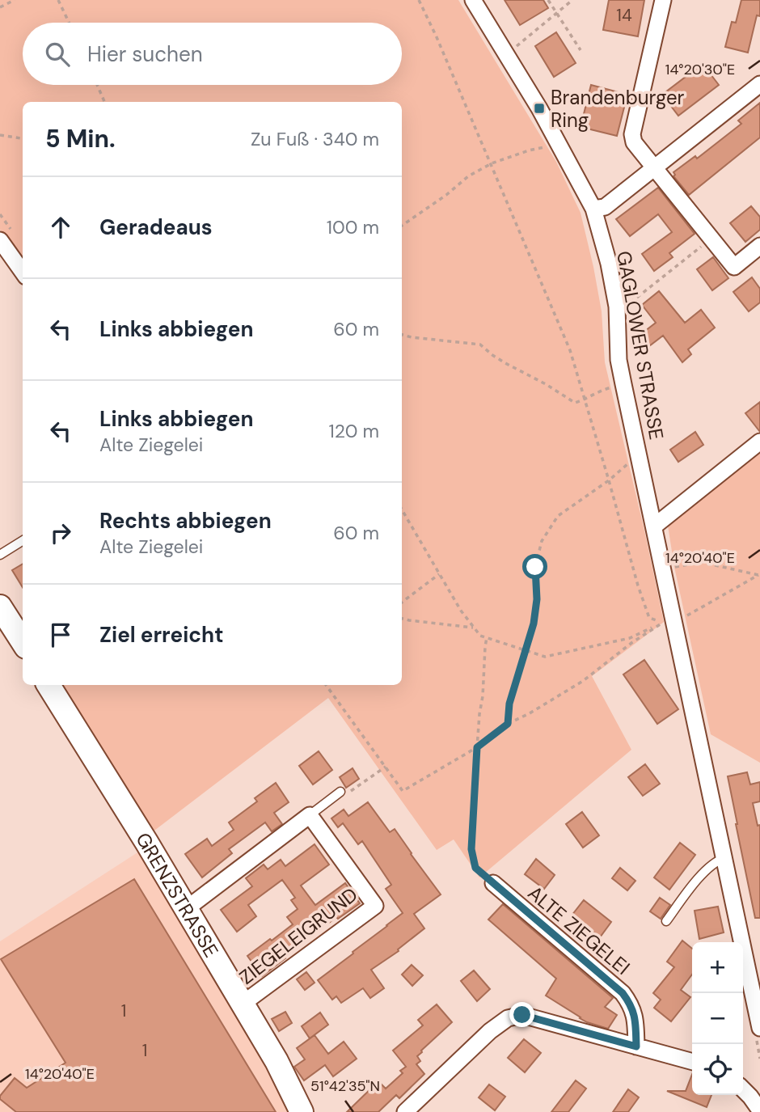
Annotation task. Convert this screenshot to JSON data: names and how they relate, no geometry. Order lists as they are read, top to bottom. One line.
{"streets":{"street":["GAGLOWER STRASSE","GRENZSTRASSE","ALTE ZIEGELEI","ZIEGELEIGRUND"]},"crossings":[["GRENZSTRASSE","ZIEGELEIGRUND"]],"places":{"transit":["Brandenburger Ring"]},"house_numbers":["14","1","1"],"page":{"search":"Hier suchen","heading":["5 Min.","Zu Fuß · 340 m"],"list":[["Geradeaus","100 m"],["Links abbiegen","60 m"],["Links abbiegen","Alte Ziegelei","120 m"],["Rechts abbiegen","Alte Ziegelei","60 m"],"Ziel erreicht"],"map_buttons":["+","−"]},"coordinates":["14°20'30\"E","14°20'40\"E","51°42'35\"N"]}
